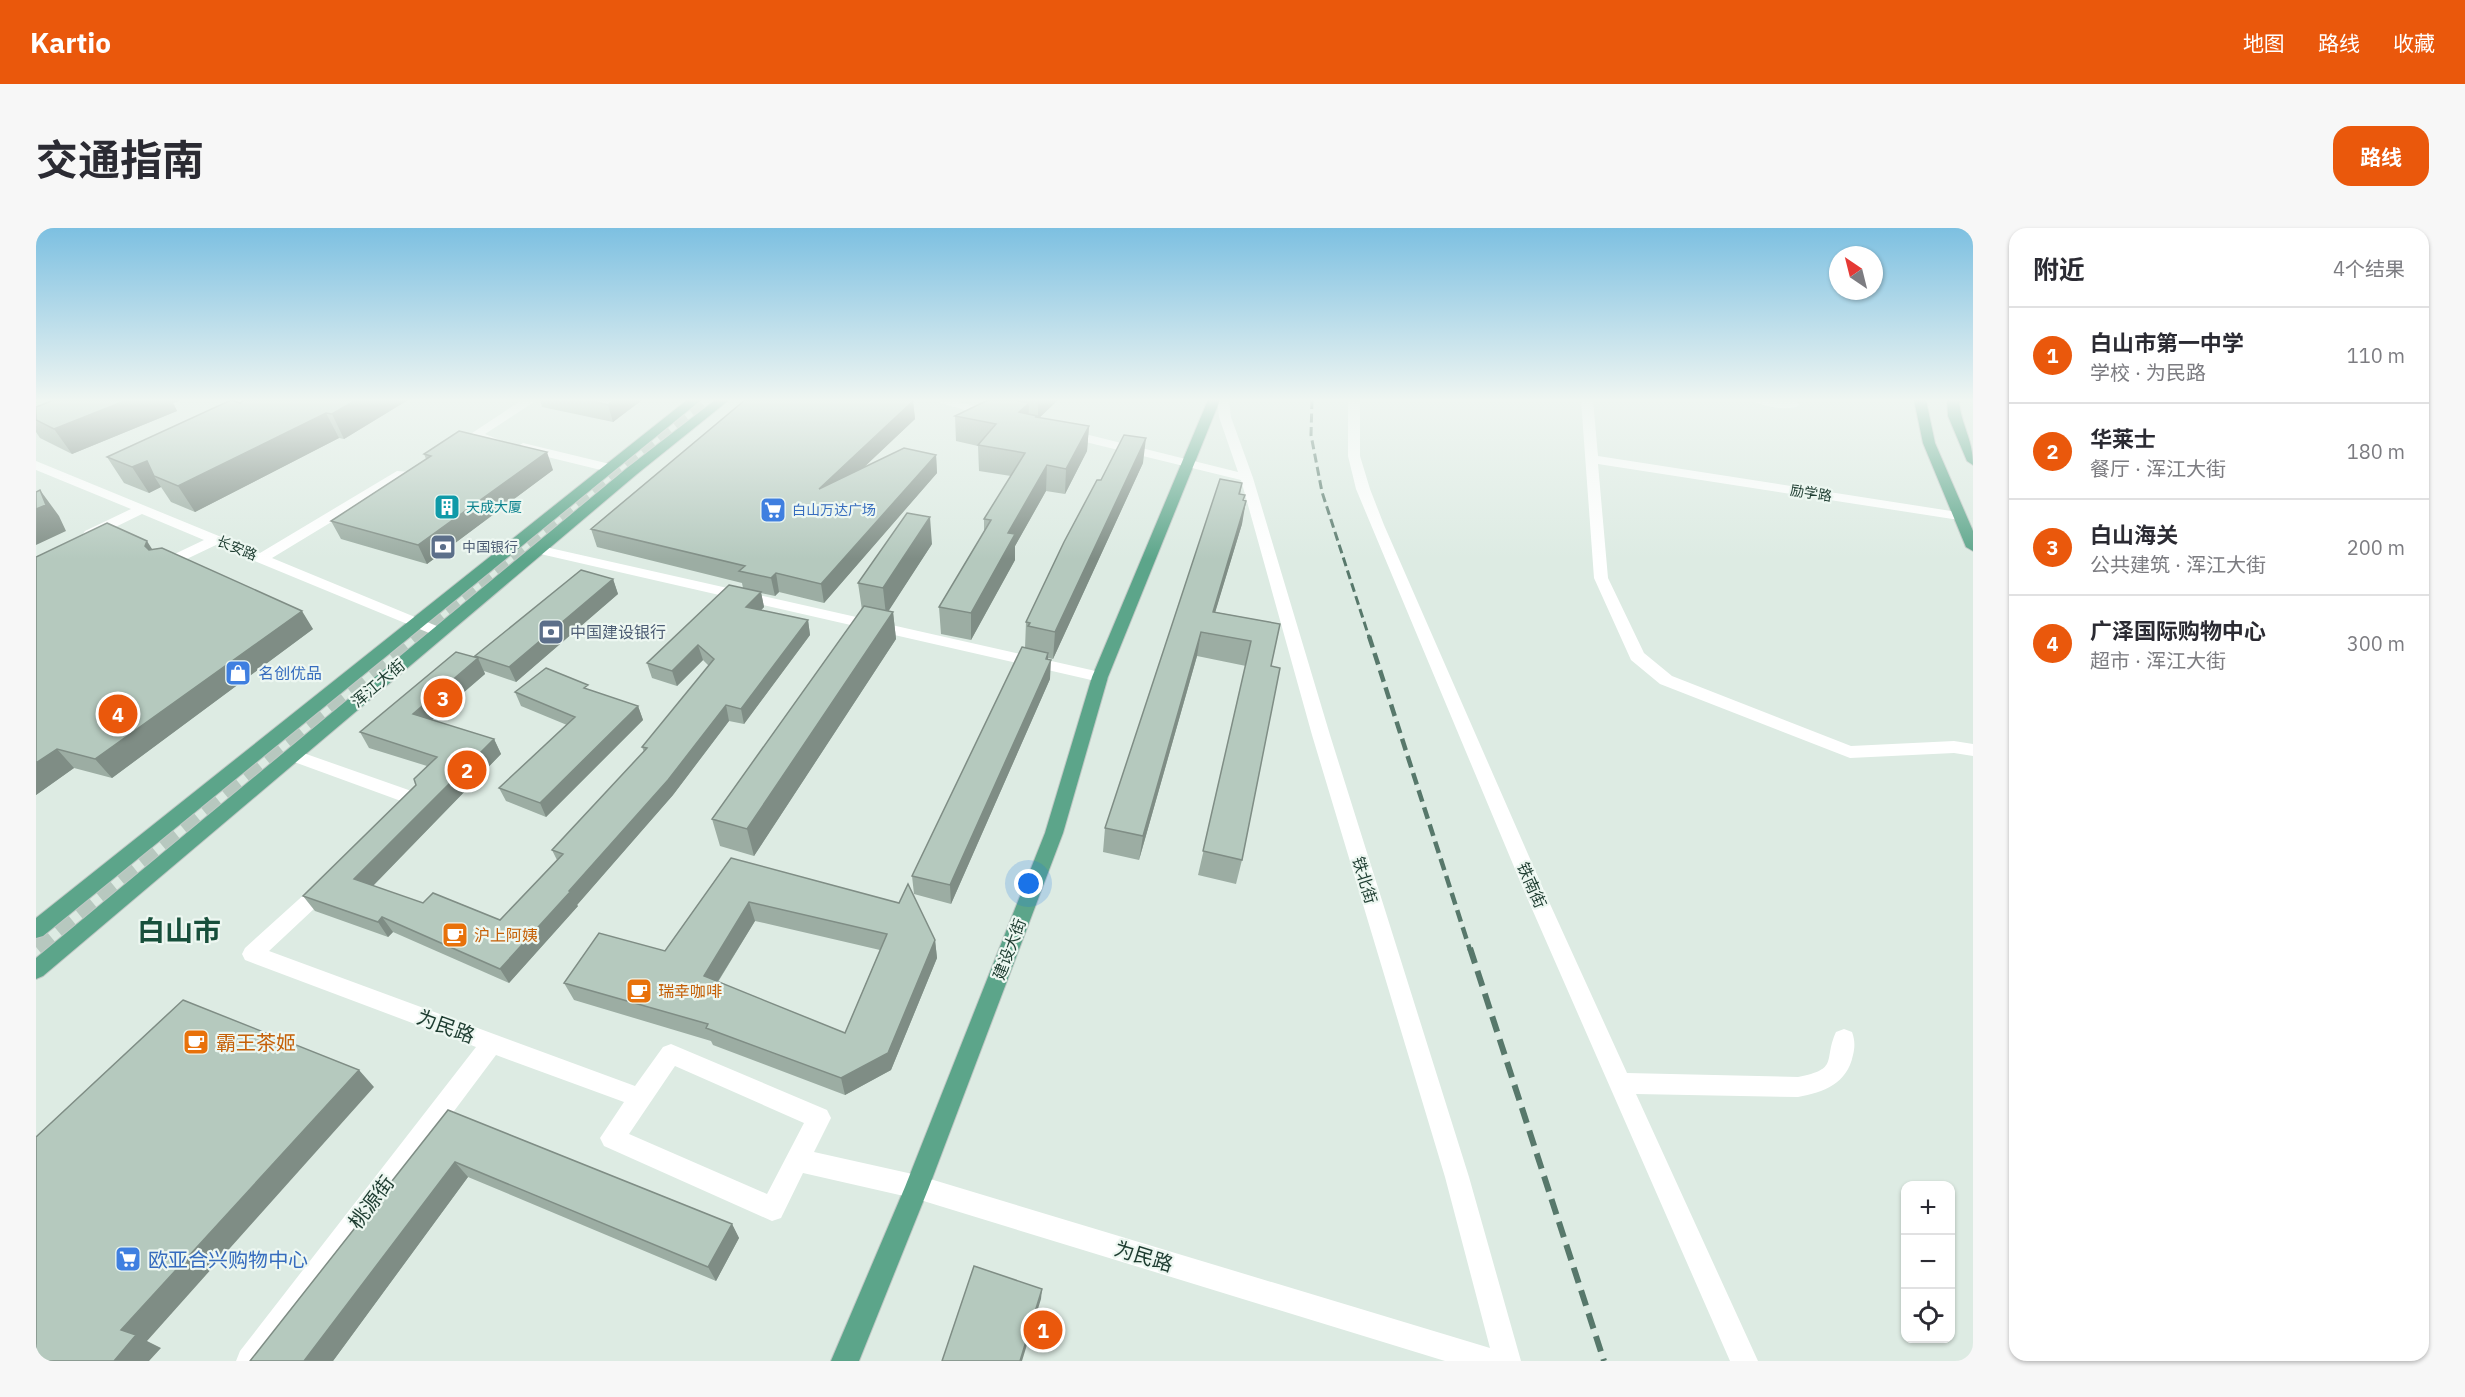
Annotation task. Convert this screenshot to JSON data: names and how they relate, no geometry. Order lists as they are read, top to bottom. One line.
{"streets":{"main road":["浑江大街","建设大街"],"street":["励学路","长安路","铁北街","铁南街","为民路","桃源街"]},"crossings":[["长安路","浑江大街"],["建设大街","为民路"],["为民路","桃源街"]],"districts":["白山市"],"places":{"building":["天成大厦"],"supermarket":["白山万达广场","欧亚合兴购物中心"],"bank":["中国银行","中国建设银行"],"shop":["名创优品"],"cafe":["沪上阿姨","瑞幸咖啡","霸王茶姬"]},"north":"top left","page":{"header":"Kartio","nav":["地图","路线","收藏"],"title":"交通指南","buttons":"路线","heading":["附近","4个结果"],"list":[{"mark":"1","name":"白山市第一中学","note":"学校 · 为民路","value":"110 m"},{"mark":"2","name":"华莱士","note":"餐厅 · 浑江大街","value":"180 m"},{"mark":"3","name":"白山海关","note":"公共建筑 · 浑江大街","value":"200 m"},{"mark":"4","name":"广泽国际购物中心","note":"超市 · 浑江大街","value":"300 m"}],"pins":["3","4","2","1"],"map_buttons":["+","−"]}}
